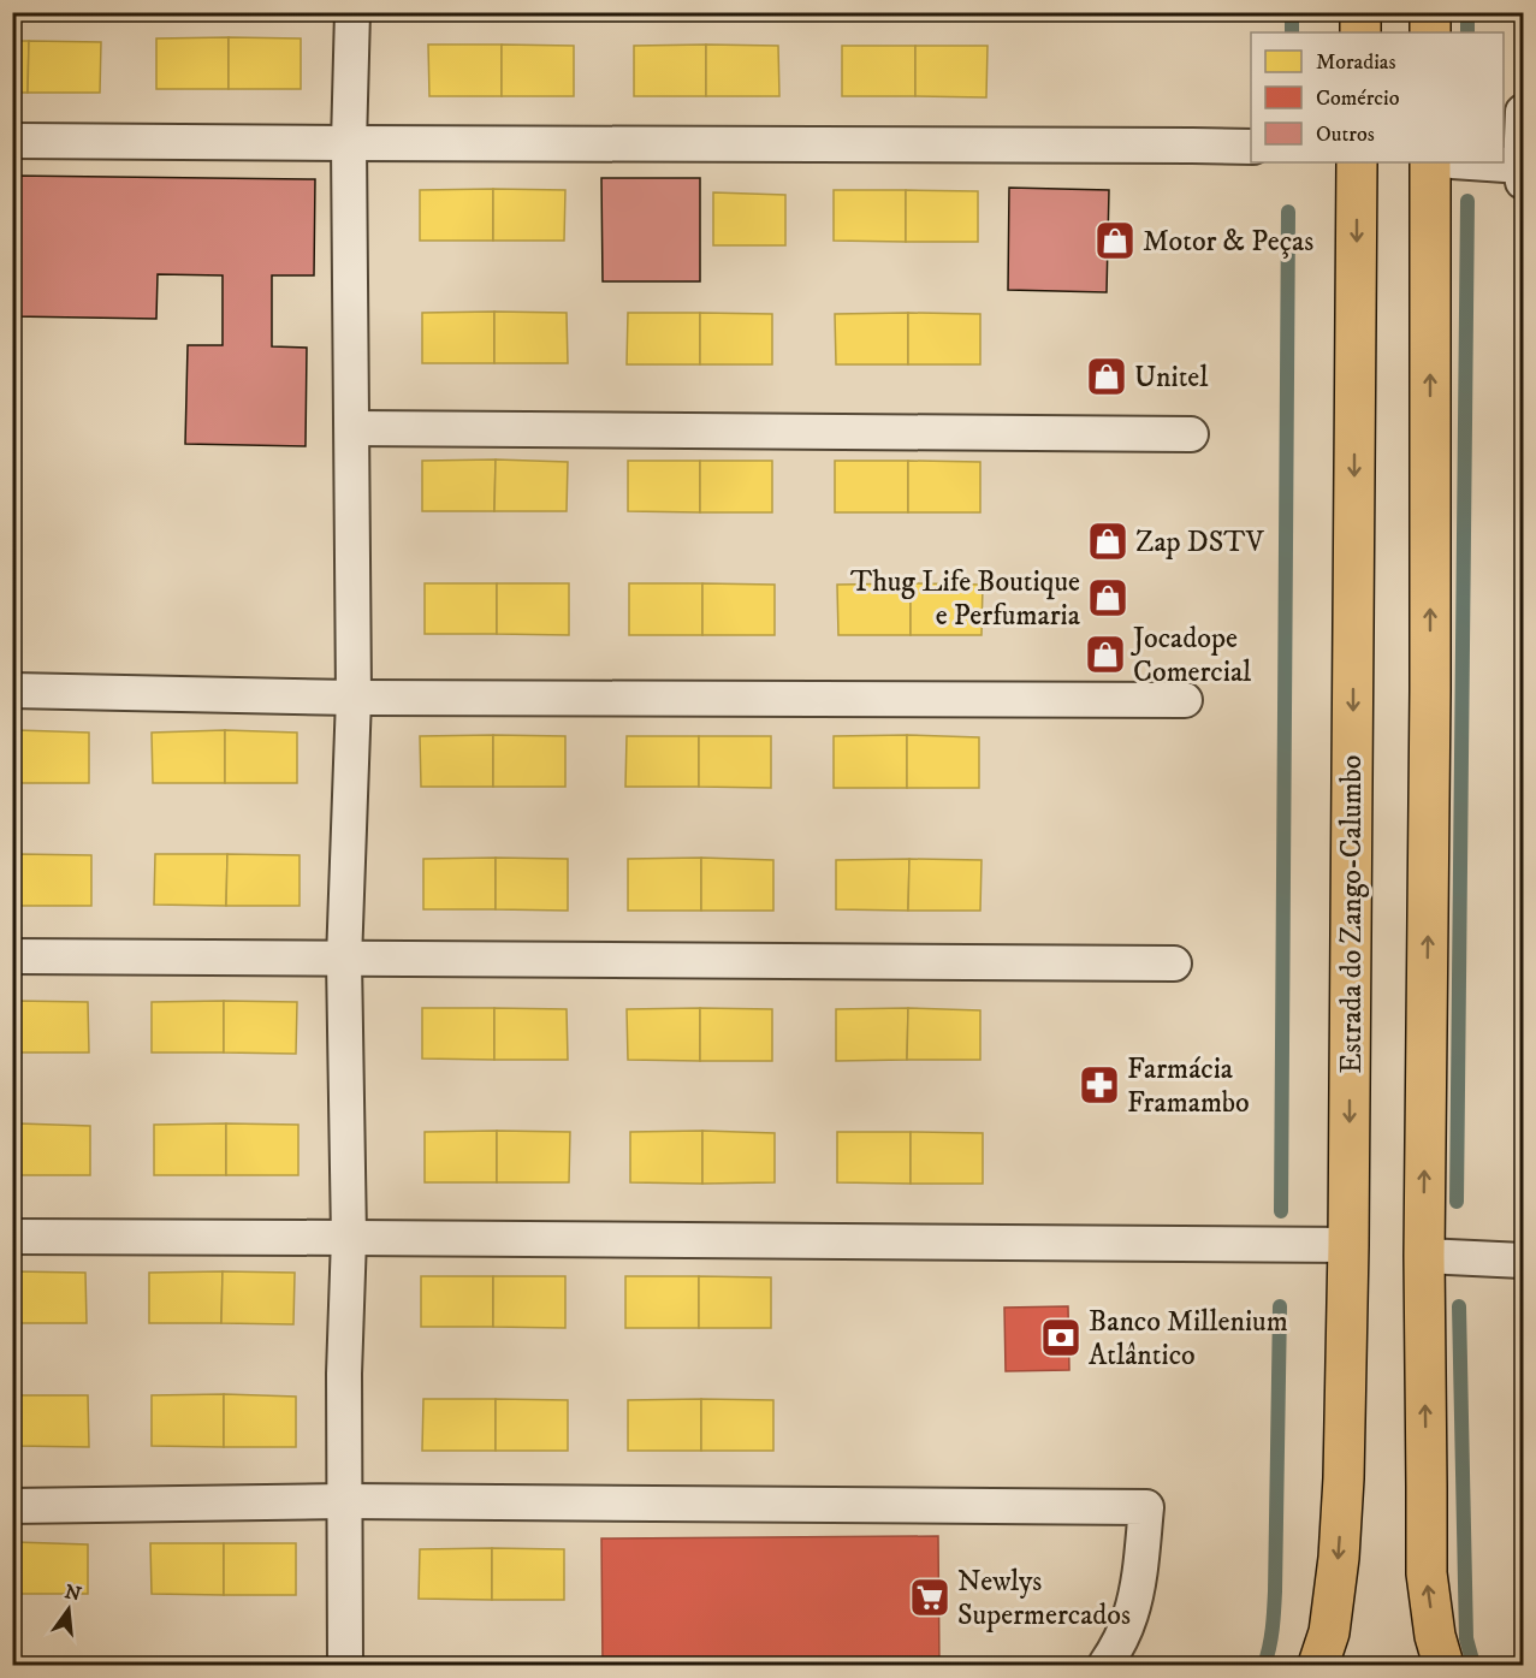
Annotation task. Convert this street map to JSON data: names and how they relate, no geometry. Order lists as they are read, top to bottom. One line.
{"streets":{"main road":["Estrada do Zango-Calumbo"]},"places":{"shop":["Motor & Peças","Unitel","Zap DSTV","Thug Life Boutique e Perfumaria","Jocadope Comercial"],"pharmacy":["Farmácia Framambo"],"bank":["Banco Millenium Atlântico"],"supermarket":["Newlys Supermercados"]},"legend":["Moradias","Comércio","Outros"],"north":"top"}
